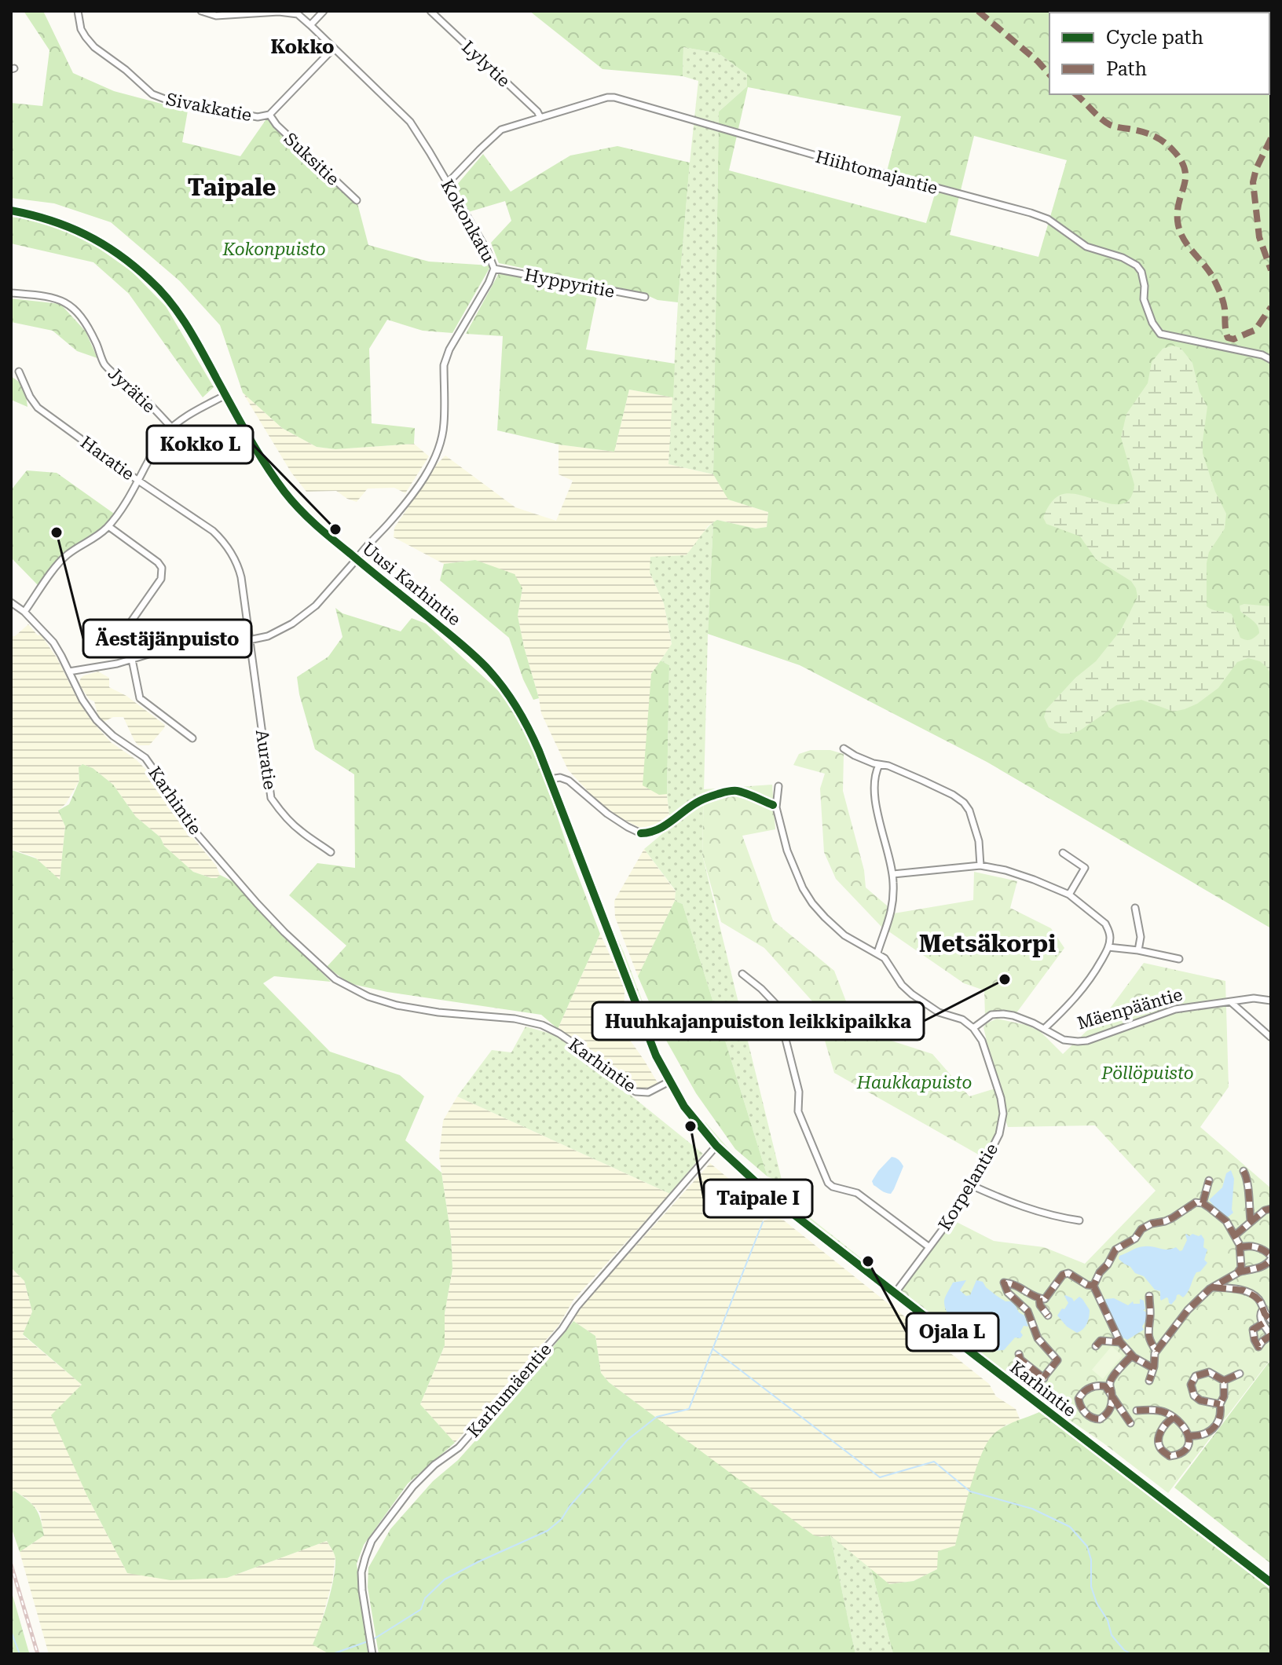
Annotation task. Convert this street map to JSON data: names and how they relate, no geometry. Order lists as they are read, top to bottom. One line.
{"streets":{"street":["Lylytie","Sivakkatie","Suksitie","Hiihtomajantie","Kokonkatu","Hyppyritie","Jyrätie","Haratie","Uusi Karhintie","Auratie","Karhintie","Mäenpääntie","Korpelantie","Karhumäentie"]},"crossings":[["Lylytie","Hiihtomajantie"],["Sivakkatie","Suksitie"],["Hiihtomajantie","Kokonkatu"],["Kokonkatu","Hyppyritie"],["Kokonkatu","Haratie"],["Kokonkatu","Uusi Karhintie"],["Kokonkatu","Auratie"],["Kokonkatu","Karhintie"],["Haratie","Auratie"],["Uusi Karhintie","Karhintie"],["Karhintie","Korpelantie"],["Karhintie","Karhumäentie"],["Mäenpääntie","Korpelantie"]],"districts":["Kokko","Taipale","Metsäkorpi"],"parks":["Kokonpuisto","Pöllöpuisto","Haukkapuisto"],"places":["Kokko L","Äestäjänpuisto","Huuhkajanpuiston leikkipaikka","Taipale I","Ojala L"],"legend":["Cycle path","Path"]}
